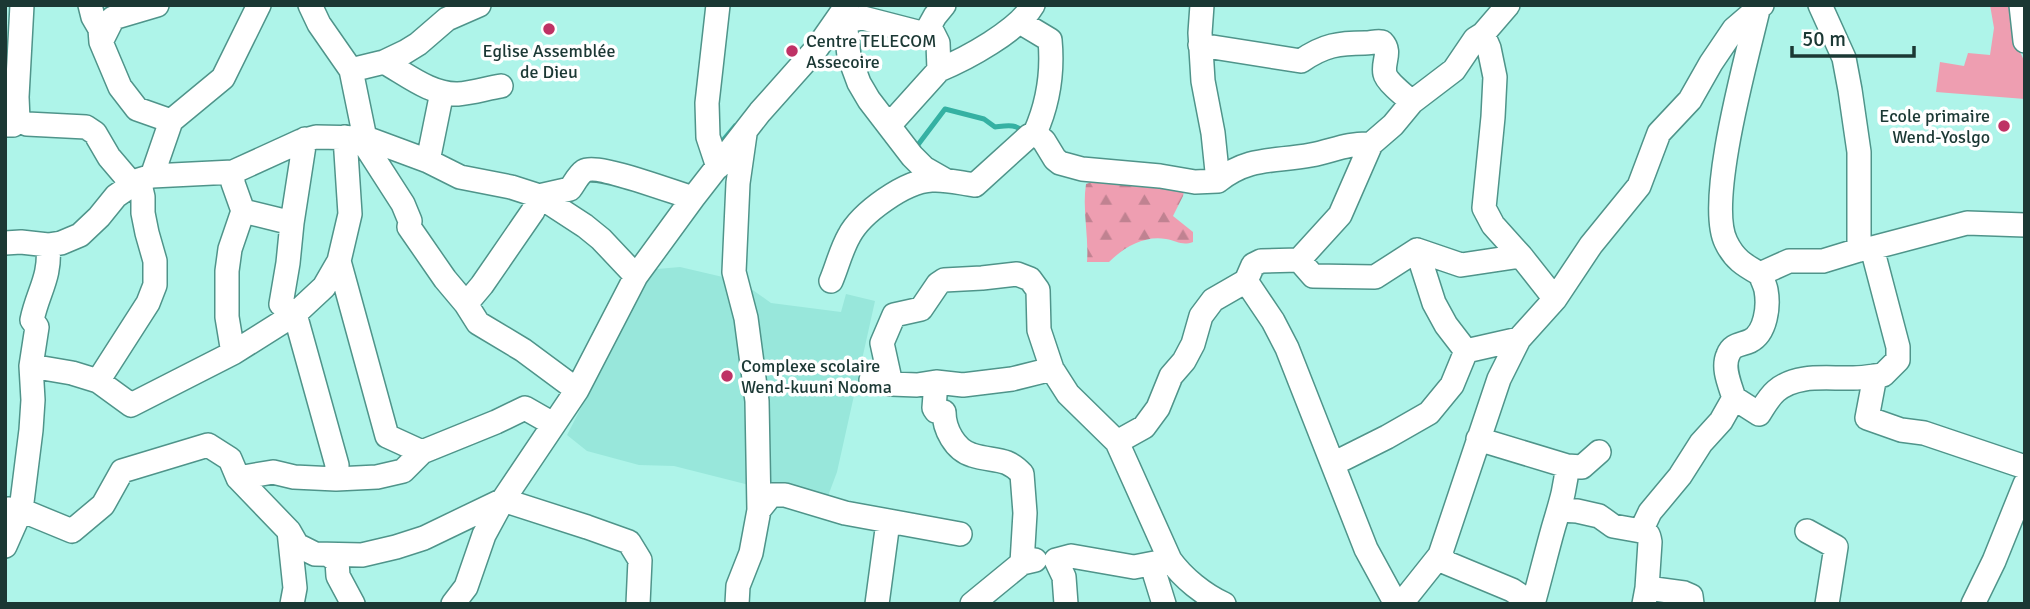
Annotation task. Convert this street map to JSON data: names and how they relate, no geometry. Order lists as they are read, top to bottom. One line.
{"places":["Eglise Assemblée de Dieu","Centre TELECOM Assecoire","Ecole primaire Wend-Yoslgo","Complexe scolaire Wend-kuuni Nooma"],"scale_bar":"50 m"}
